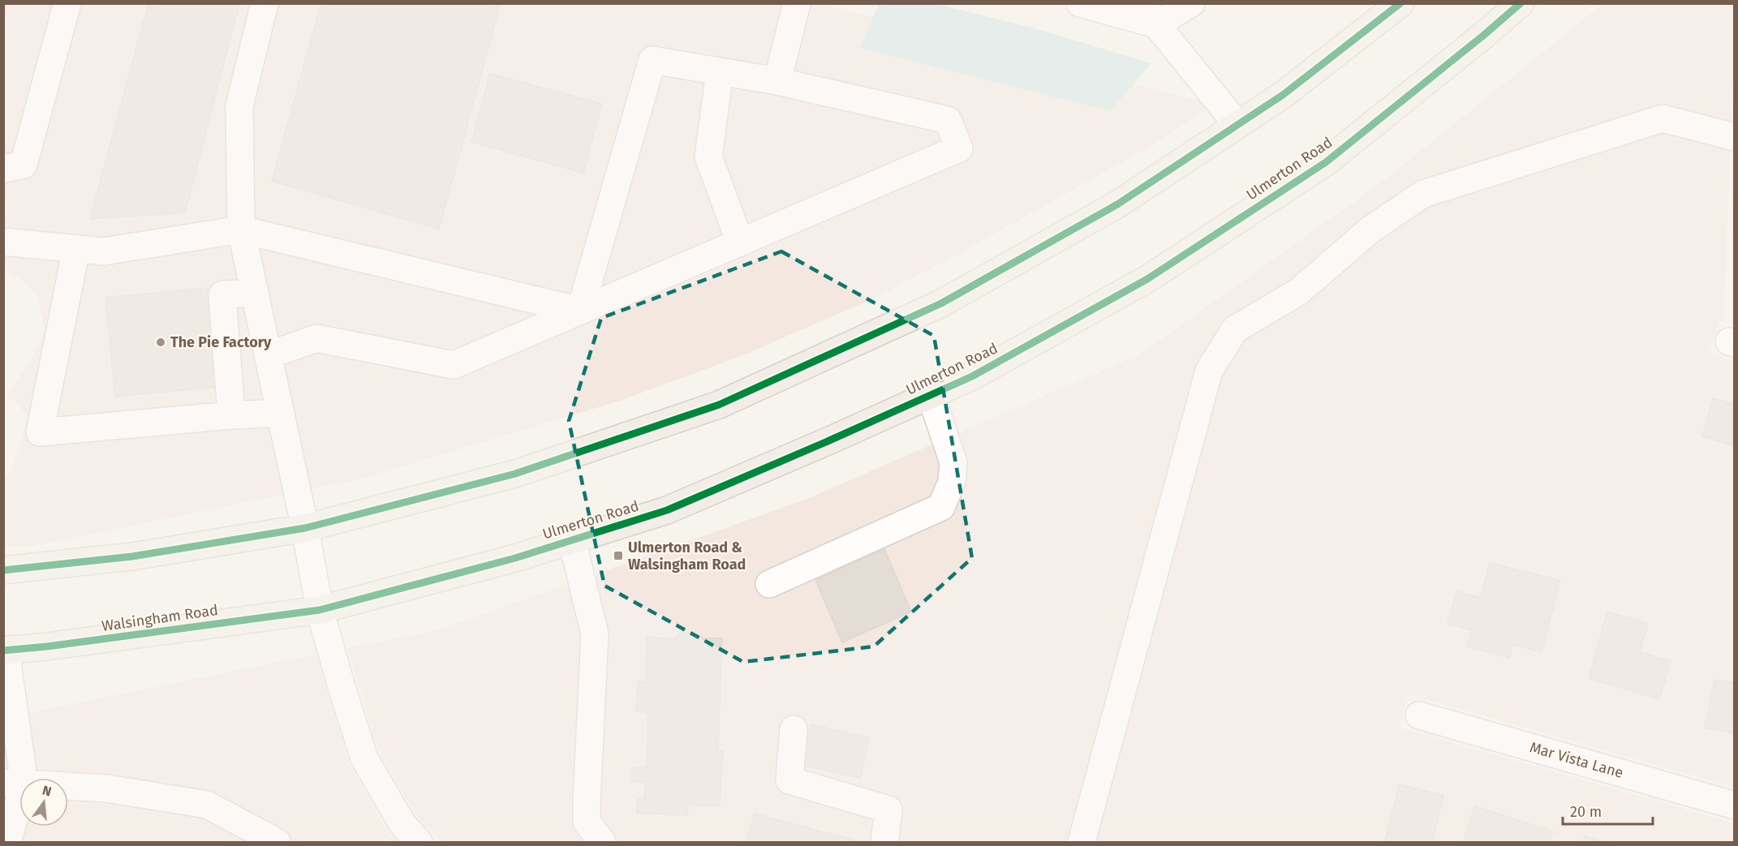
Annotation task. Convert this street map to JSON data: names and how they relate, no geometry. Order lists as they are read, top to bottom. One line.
{"streets":{"main road":["Ulmerton Road","Walsingham Road"],"street":["Mar Vista Lane"]},"crossings":[["Ulmerton Road","Walsingham Road"]],"places":{"other":["The Pie Factory"],"transit":["Ulmerton Road & Walsingham Road"]},"scale_bar":"20 m","north":"top"}
